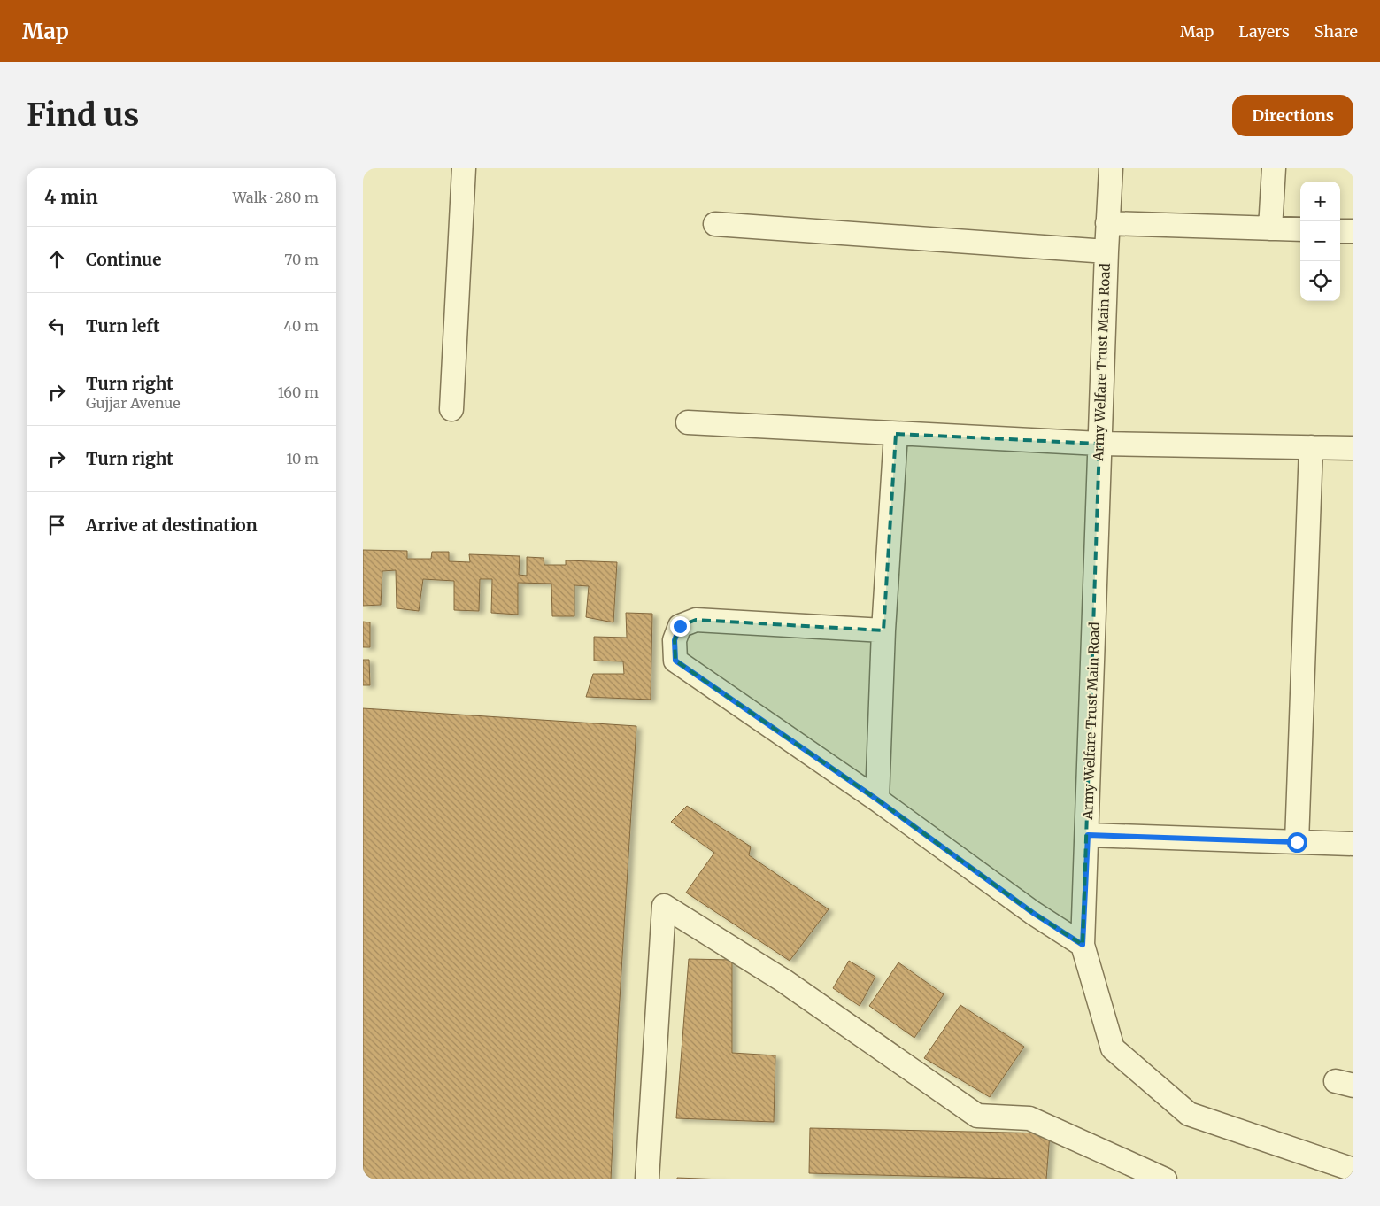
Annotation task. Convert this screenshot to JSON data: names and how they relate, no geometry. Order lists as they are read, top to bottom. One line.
{"streets":{"street":["Army Welfare Trust Main Road"]},"page":{"header":"Map","nav":["Map","Layers","Share"],"buttons":"Directions","title":"Find us","heading":["4 min","Walk · 280 m"],"map_buttons":["+","−"],"list":[["Continue","70 m"],["Turn left","40 m"],["Turn right","Gujjar Avenue","160 m"],["Turn right","10 m"],"Arrive at destination"]}}
